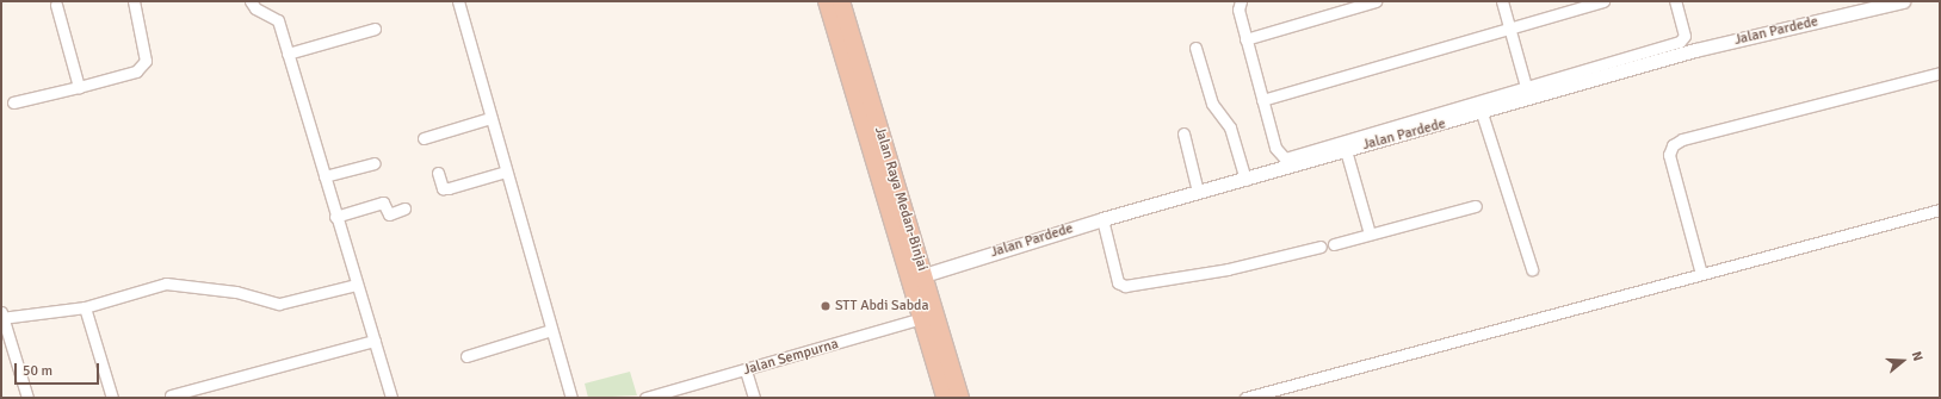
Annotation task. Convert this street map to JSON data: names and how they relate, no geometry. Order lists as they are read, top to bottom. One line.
{"streets":{"highway":["Jalan Raya Medan-Binjai"],"street":["Jalan Pardede","Jalan Sempurna"]},"crossings":[["Jalan Pardede","Jalan Raya Medan-Binjai"],["Jalan Raya Medan-Binjai","Jalan Sempurna"]],"places":["STT Abdi Sabda"],"scale_bar":"50 m","north":"right"}
